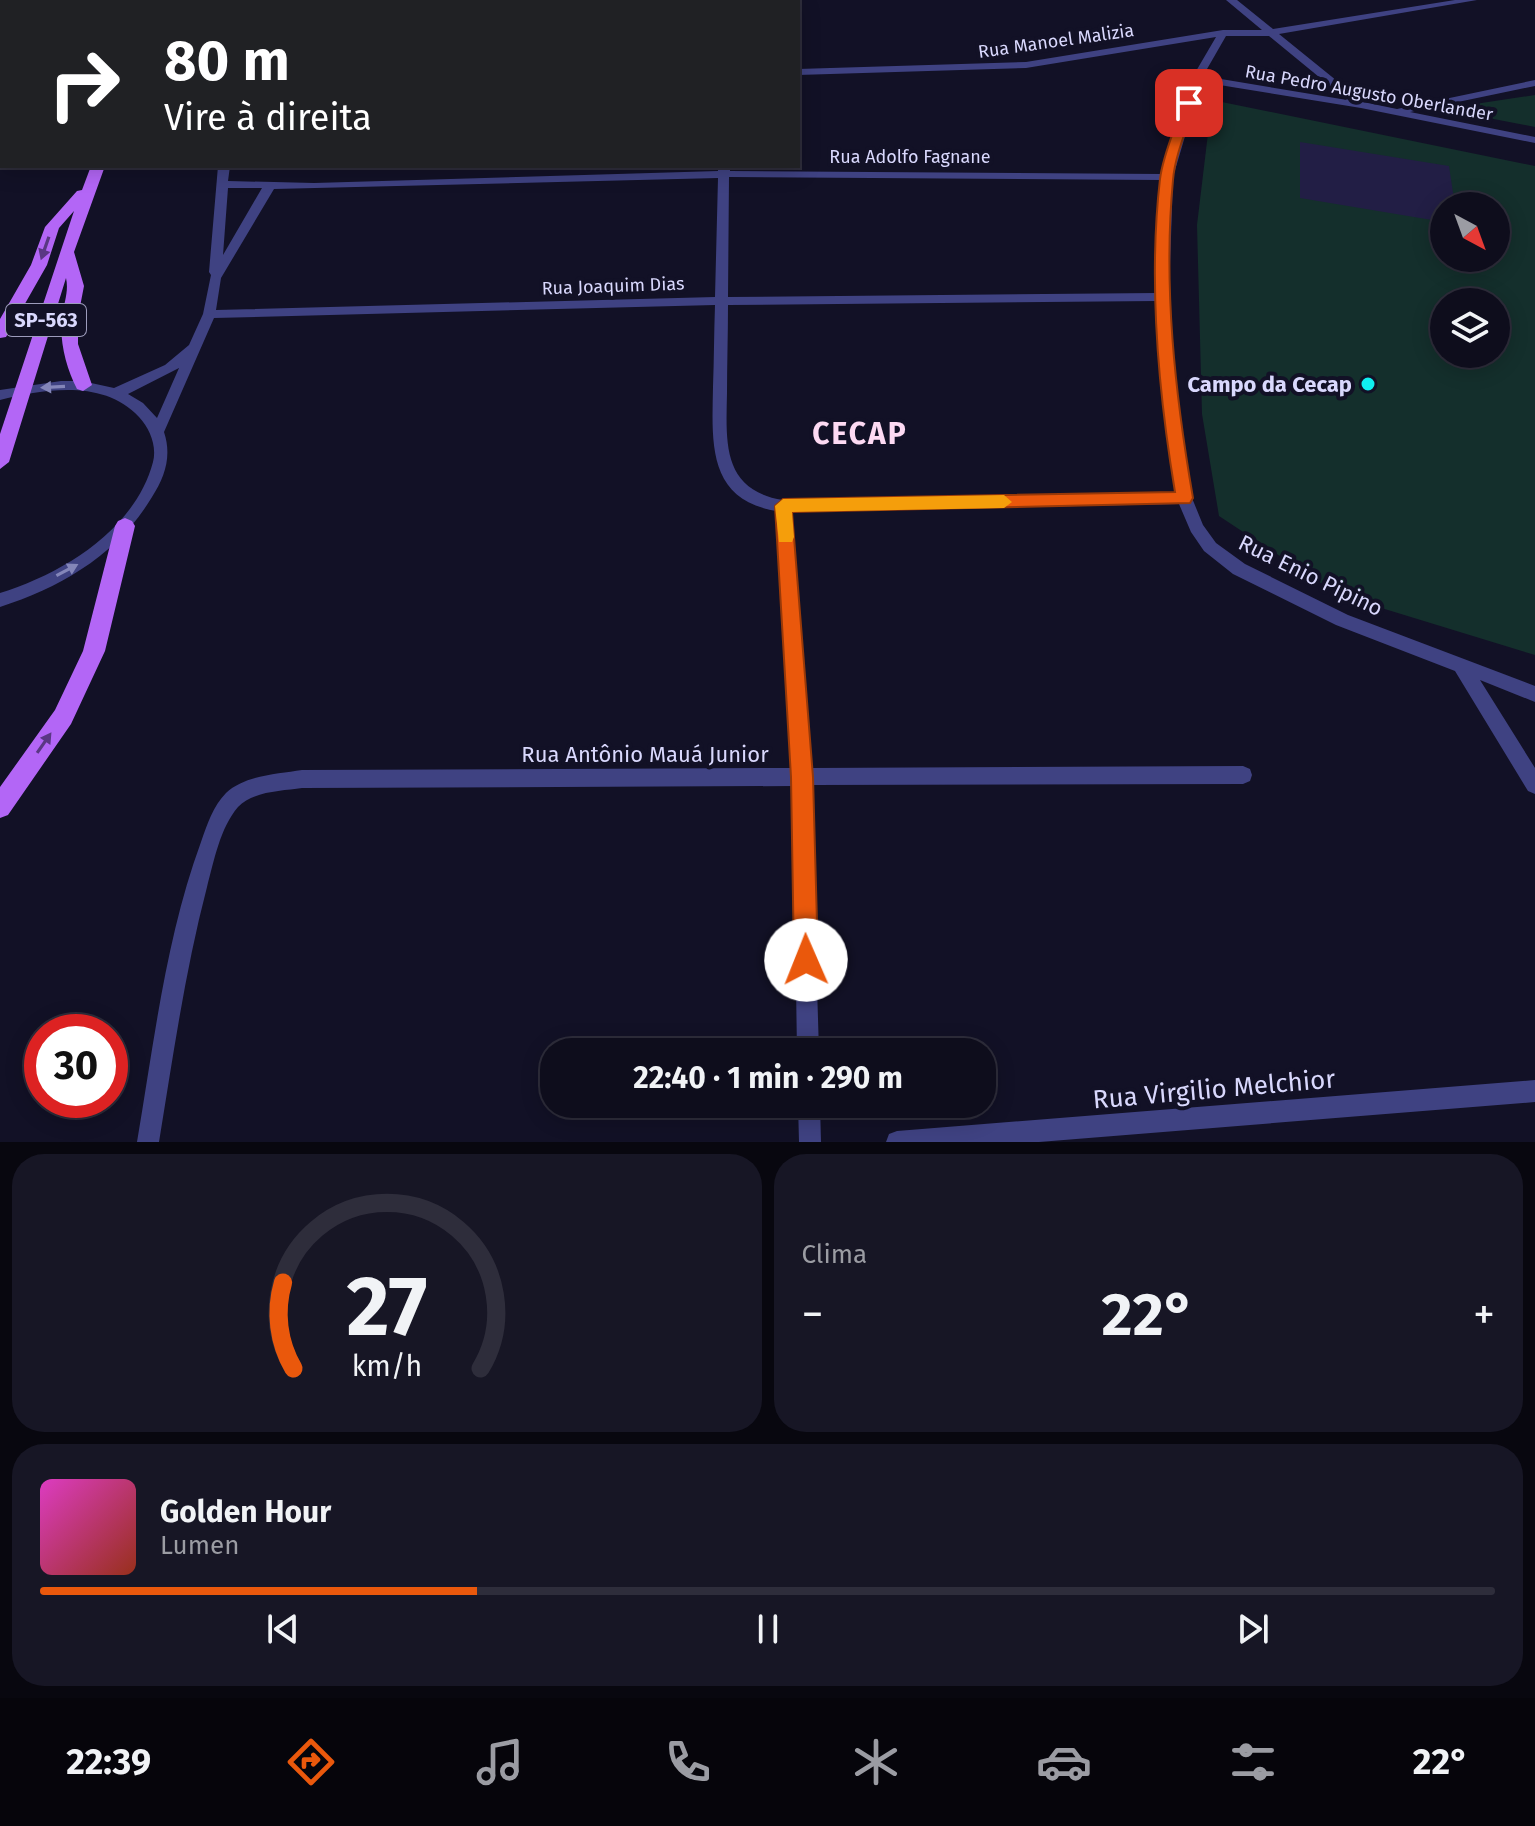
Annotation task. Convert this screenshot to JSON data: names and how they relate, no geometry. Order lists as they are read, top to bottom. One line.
{"streets":{"main road":["SP-563"],"street":["Rua Manoel Malizia","Rua Pedro Augusto Oberlander","Rua Adolfo Fagnane","Rua Joaquim Dias","Rua Enio Pipino","Rua Antônio Mauá Junior","Rua Virgilio Melchior"]},"crossings":[["Rua Manoel Malizia","Rua Enio Pipino"],["Rua Pedro Augusto Oberlander","Rua Enio Pipino"],["Rua Adolfo Fagnane","Rua Enio Pipino"],["Rua Joaquim Dias","Rua Enio Pipino"]],"districts":["CECAP"],"places":["Campo da Cecap"],"north":"bottom right","page":{"turn":["80 m","Vire à direita"],"limit":"30","trip":"22:40 · 1 min · 290 m","tile":"Clima","heat":["−","22°","+"],"song":["Golden Hour","Lumen"],"tabs":["22:39","22°"],"gauge":["27","km/h"]}}
